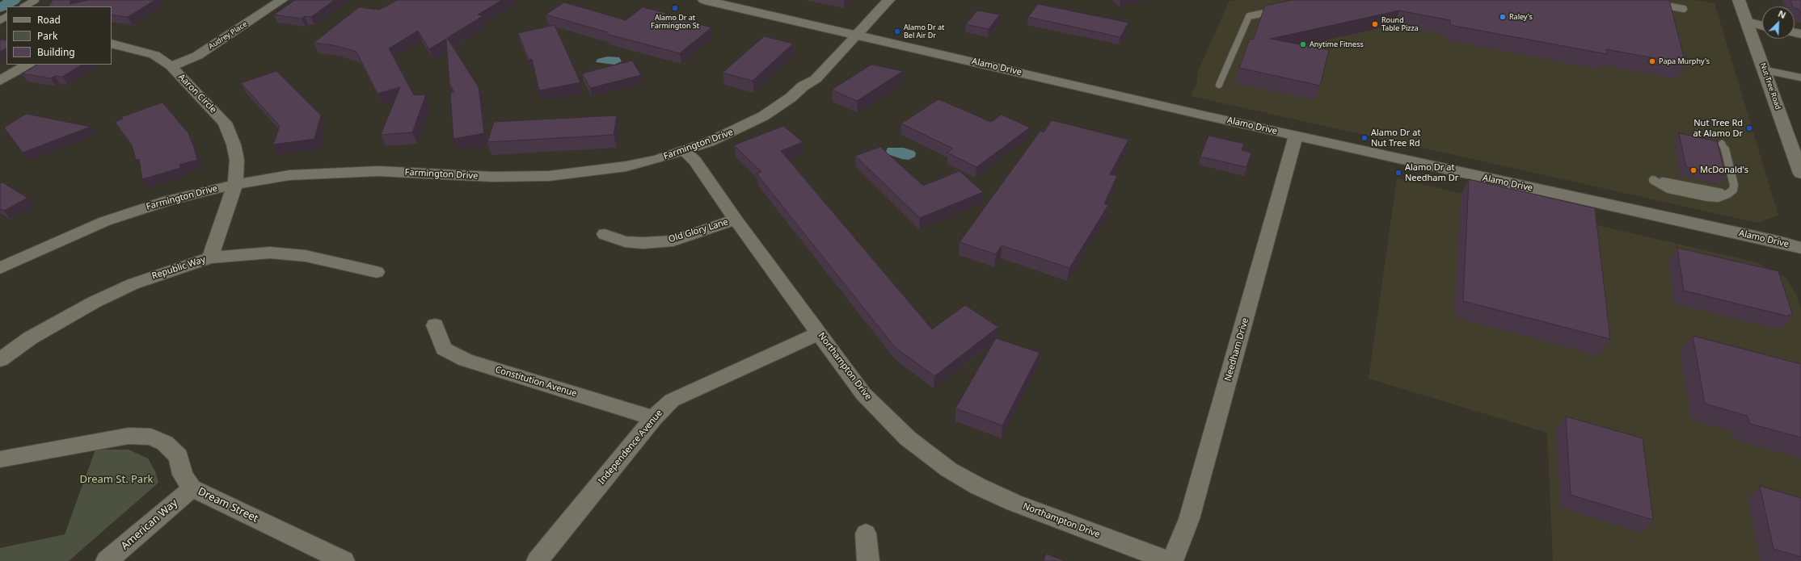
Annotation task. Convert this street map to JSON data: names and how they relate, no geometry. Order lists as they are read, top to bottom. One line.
{"streets":{"main road":["Alamo Drive","Nut Tree Road"],"street":["Audrey Place","Aaron Circle","Farmington Drive","Old Glory Lane","Republic Way","Needham Drive","Northampton Drive","Constitution Avenue","Independence Avenue","Dream Street","American Way"]},"crossings":[["Audrey Place","Aaron Circle"],["Alamo Drive","Farmington Drive"],["Alamo Drive","Needham Drive"],["Aaron Circle","Farmington Drive"],["Aaron Circle","Republic Way"],["Farmington Drive","Northampton Drive"],["Old Glory Lane","Northampton Drive"],["Northampton Drive","Independence Avenue"],["Constitution Avenue","Independence Avenue"],["Dream Street","American Way"]],"parks":["Dream St. Park"],"places":["Alamo Dr at Farmington St","Raley's","Round Table Pizza","Alamo Dr at Bel Air Dr","Anytime Fitness","Papa Murphy's","Nut Tree Rd at Alamo Dr","Alamo Dr at Nut Tree Rd","McDonald's","Alamo Dr at Needham Dr"],"legend":["Road","Park","Building"],"north":"top right"}
